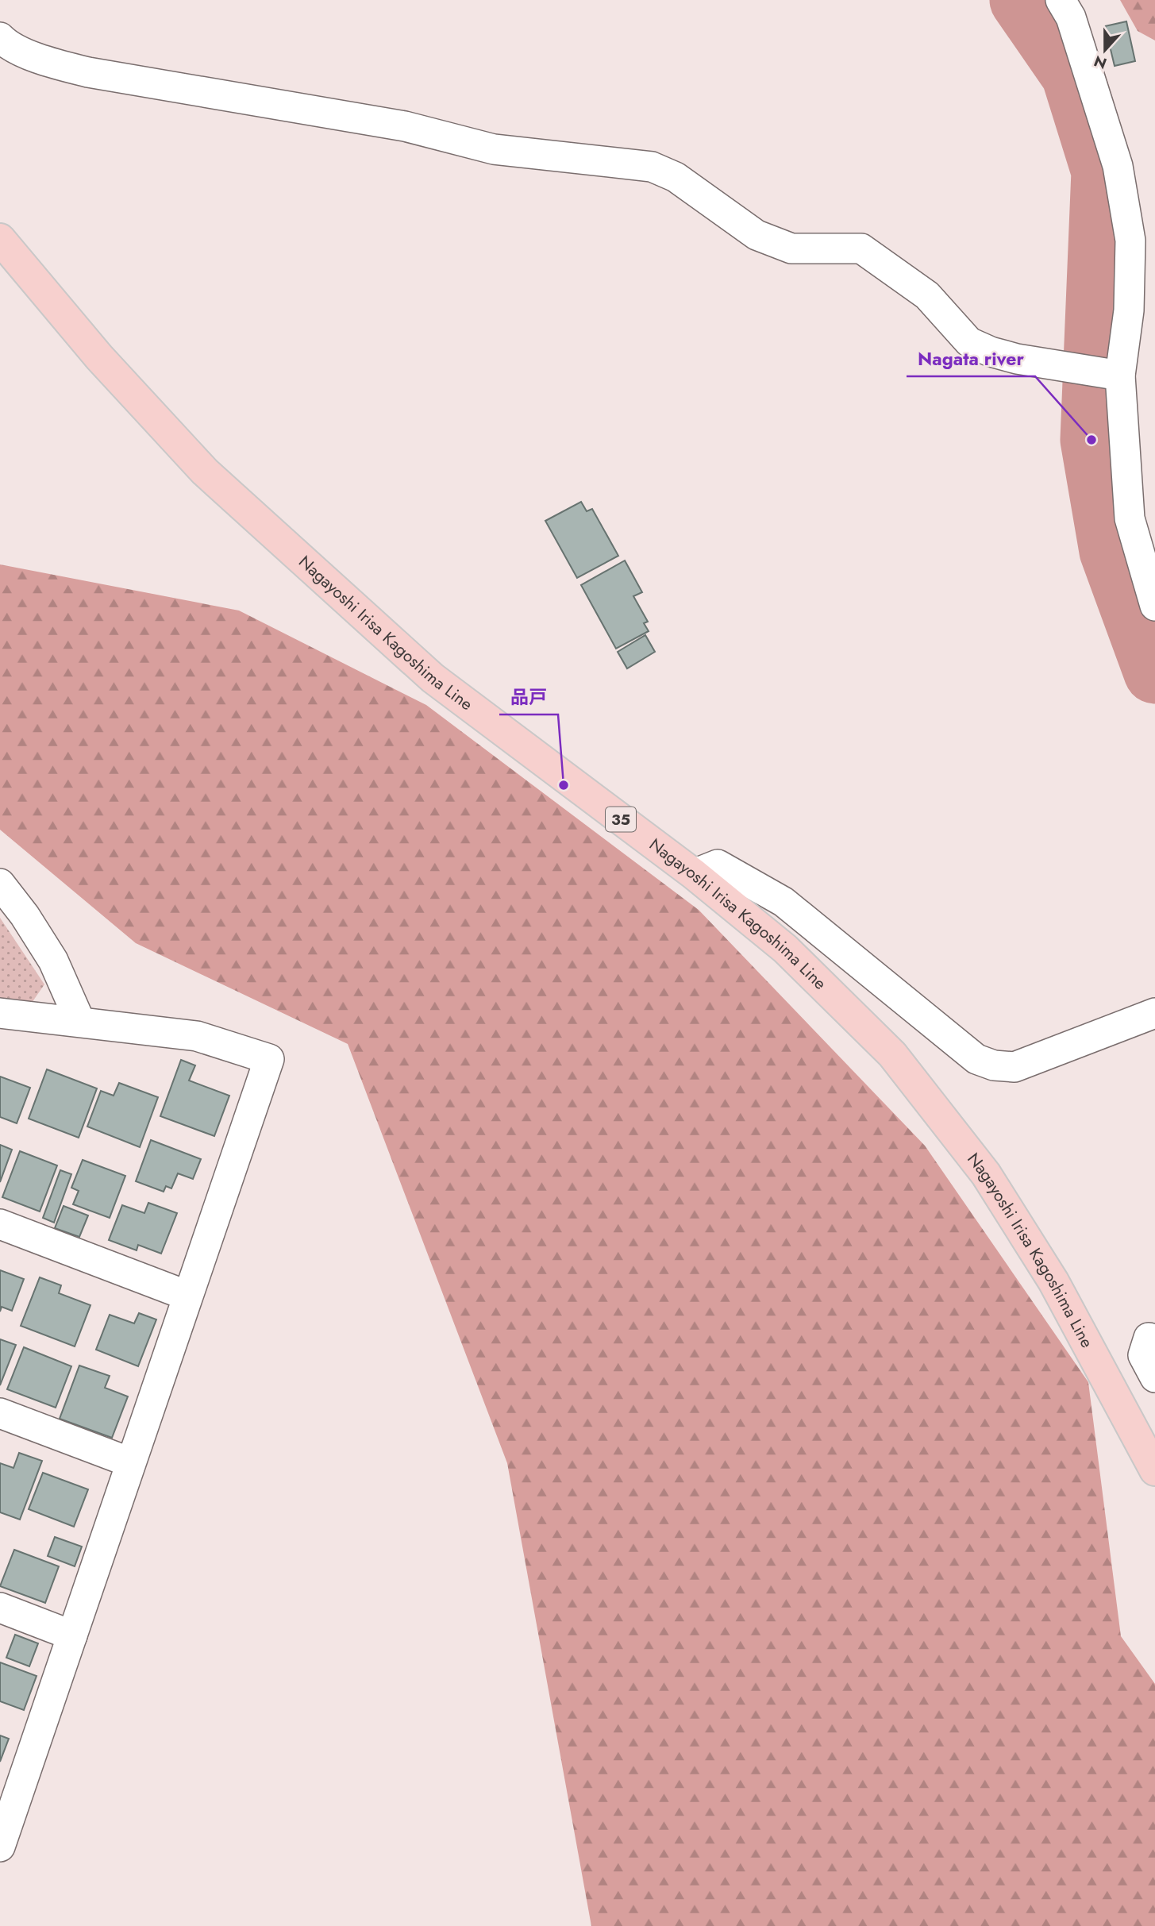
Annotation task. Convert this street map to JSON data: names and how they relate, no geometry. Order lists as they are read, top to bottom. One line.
{"streets":{"main road":["Nagayoshi Irisa Kagoshima Line","35"]},"places":["Nagata river","品戸"],"north":"bottom"}
